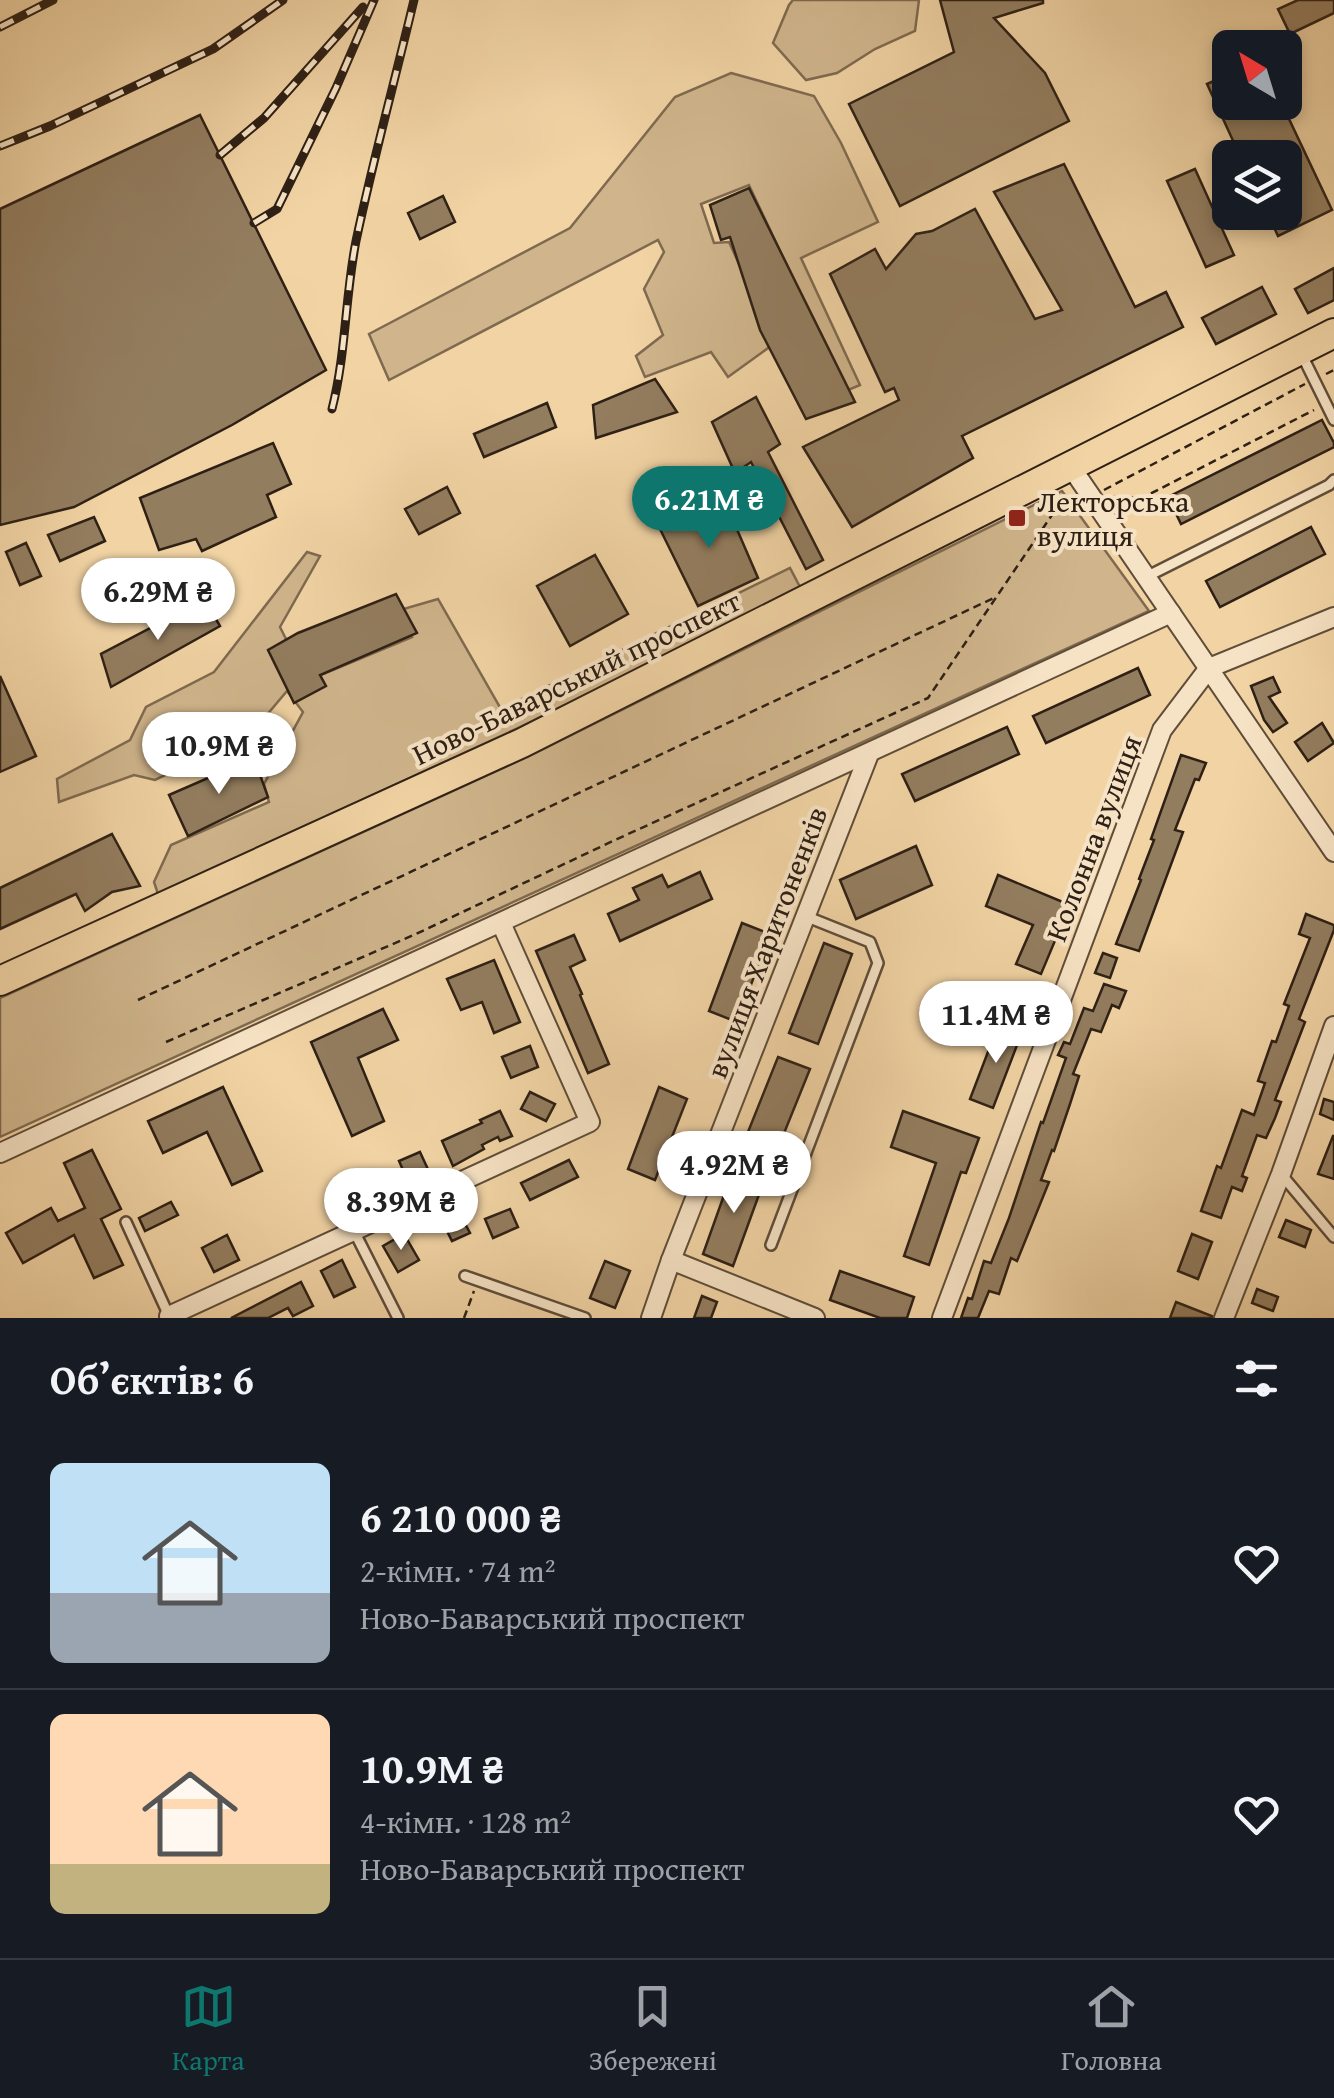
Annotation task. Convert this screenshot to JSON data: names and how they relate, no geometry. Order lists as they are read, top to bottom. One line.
{"streets":{"main road":["Ново-Баварський проспект"],"street":["Колонна вулиця","вулиця Харитоненків"]},"places":{"transit":["Лекторська вулиця"]},"north":"top left","page":{"price":["6.21M ₴","6.29M ₴","10.9M ₴","11.4M ₴","4.92M ₴","8.39M ₴"],"heading":"Об’єктів: 6","list":[{"name":"6 210 000 ₴","note":"2-кімн. · 74 m² · Ново-Баварський проспект"},{"name":"10.9M ₴","note":"4-кімн. · 128 m² · Ново-Баварський проспект"}],"tabs":["Карта","Збережені","Головна"]}}
